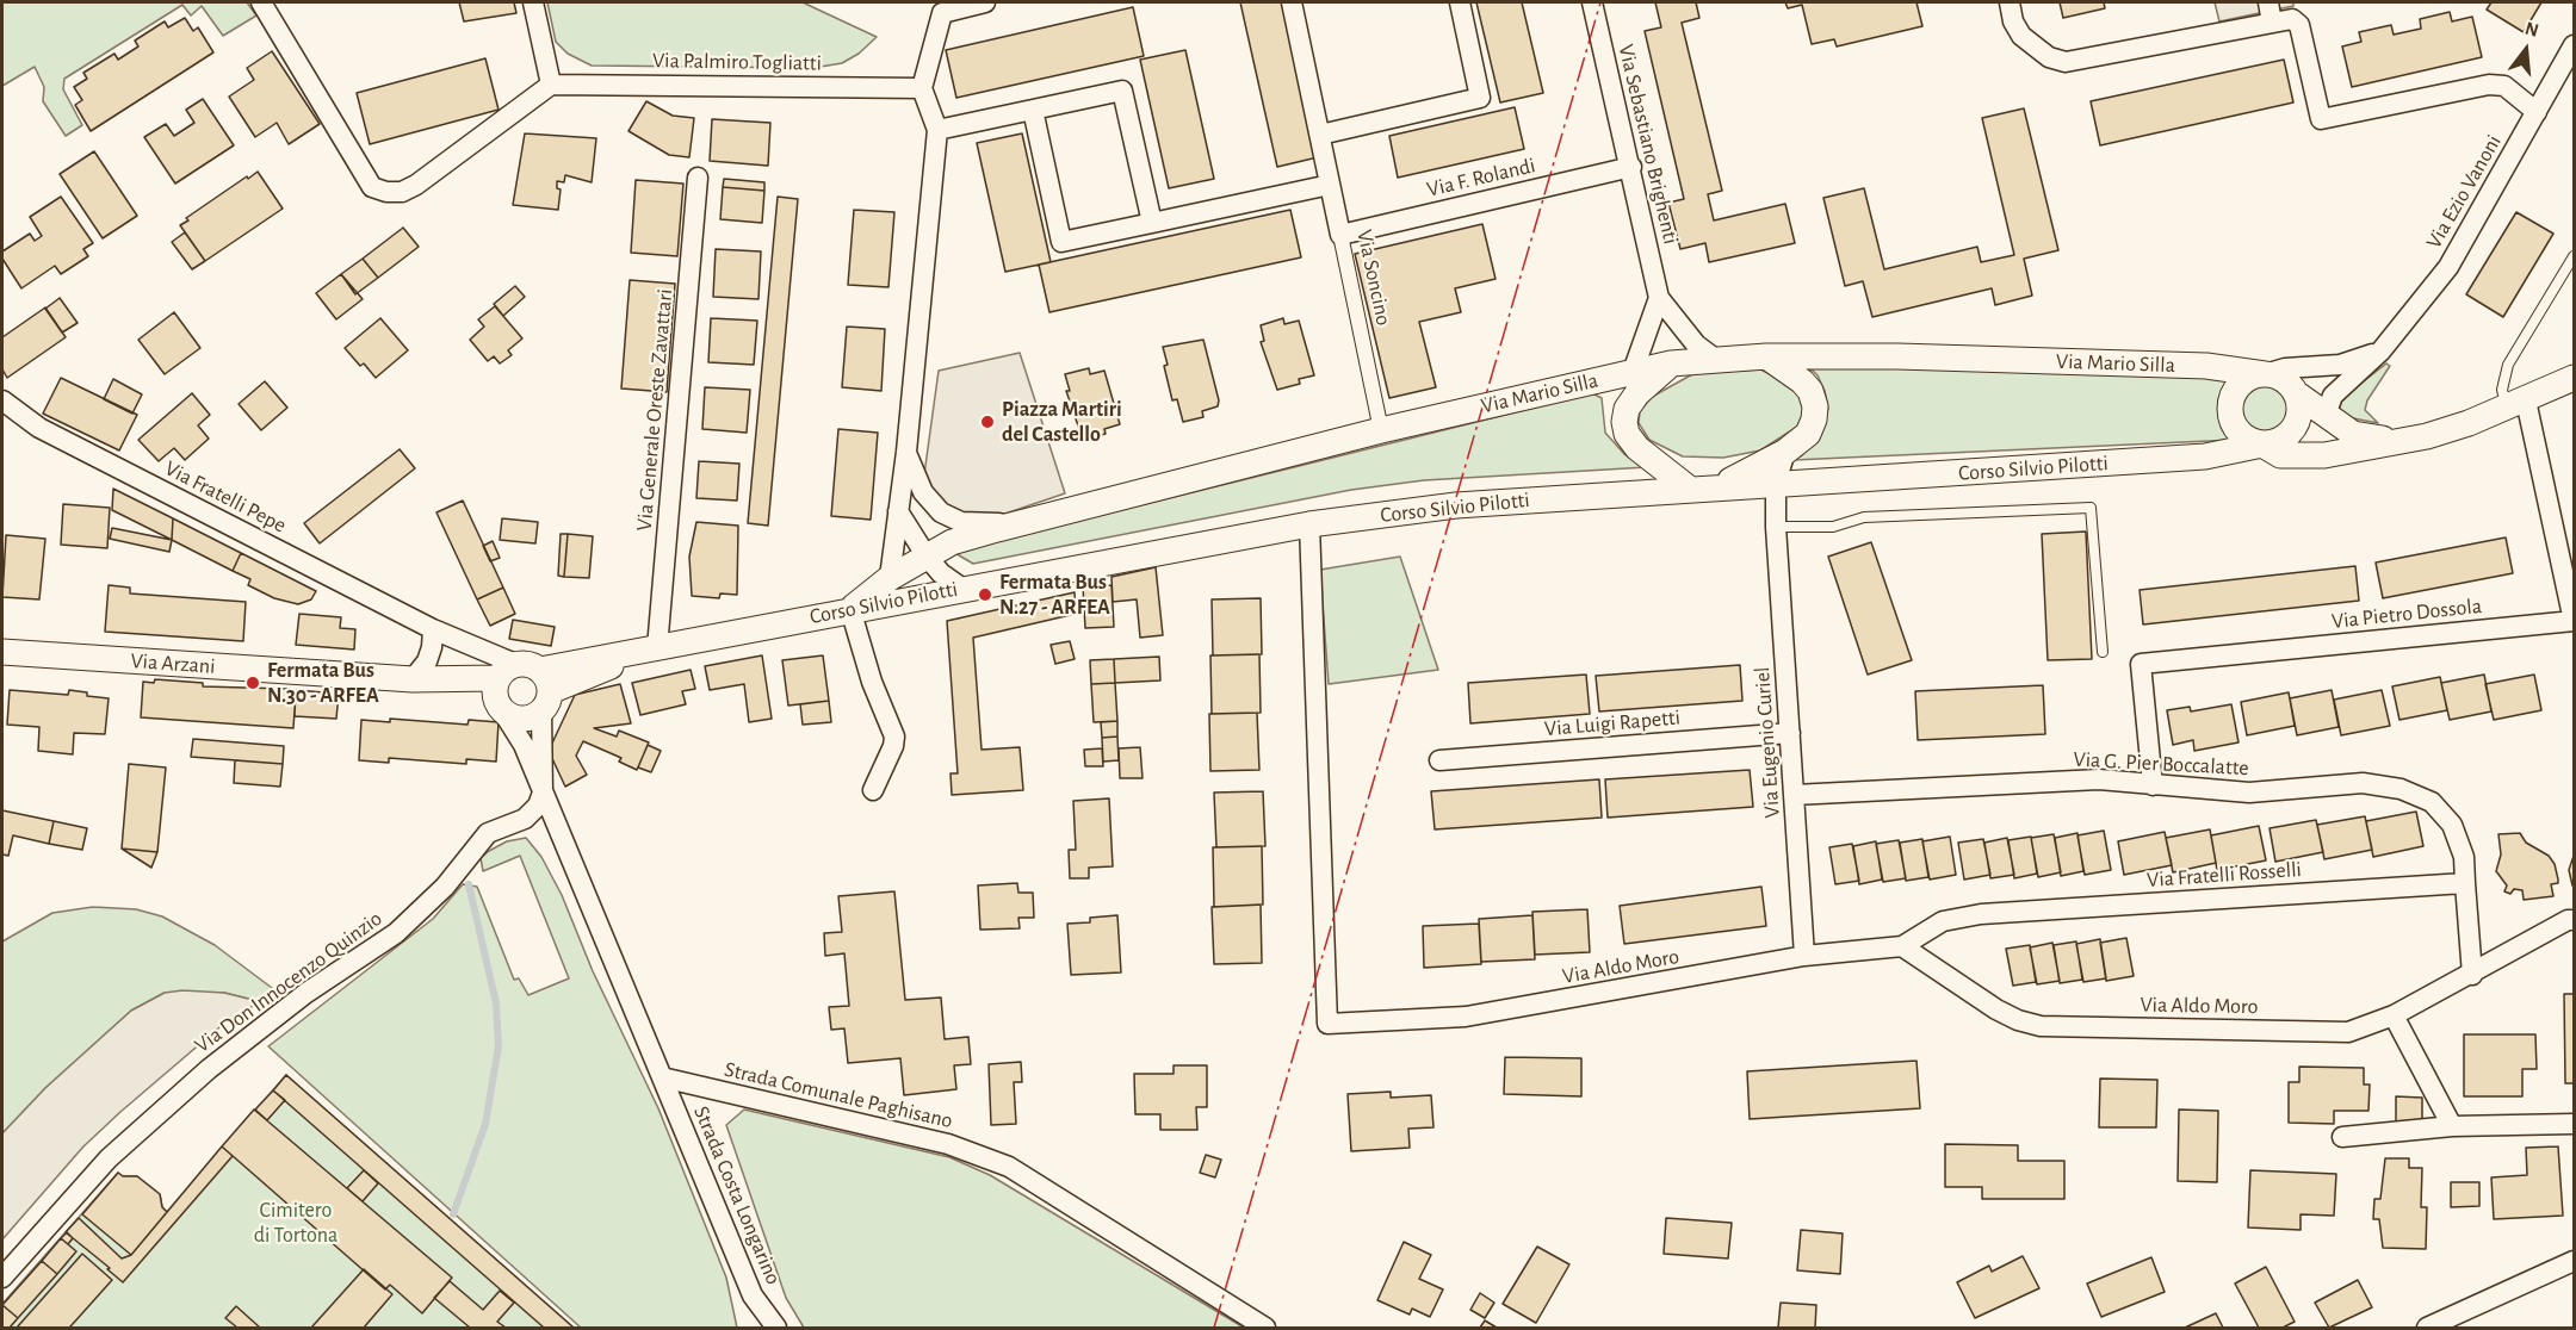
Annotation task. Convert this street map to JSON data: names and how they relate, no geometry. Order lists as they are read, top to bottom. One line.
{"streets":{"street":["Via Palmiro Togliatti","Via Sebastiano Brighenti","Via F. Rolandi","Via Ezio Vanoni","Via Soncino","Via Mario Silla","Via Generale Oreste Zavattari","Corso Silvio Pilotti","Via Fratelli Pepe","Via Pietro Dossola","Via Arzani","Via Luigi Rapetti","Via Eugenio Curiel","Via G. Pier Boccalatte","Via Fratelli Rosselli","Via Aldo Moro","Via Don Innocenzo Quinzio","Strada Comunale Paghisano","Strada Costa Longarino"]},"crossings":[["Via Sebastiano Brighenti","Via F. Rolandi"],["Via F. Rolandi","Via Soncino"],["Via Ezio Vanoni","Corso Silvio Pilotti"],["Via Soncino","Via Mario Silla"],["Via Mario Silla","Corso Silvio Pilotti"],["Via Mario Silla","Via Eugenio Curiel"],["Via Generale Oreste Zavattari","Corso Silvio Pilotti"],["Corso Silvio Pilotti","Via Fratelli Pepe"],["Corso Silvio Pilotti","Via Pietro Dossola"],["Corso Silvio Pilotti","Via Arzani"],["Corso Silvio Pilotti","Via Eugenio Curiel"],["Corso Silvio Pilotti","Via Aldo Moro"],["Via Fratelli Pepe","Via Arzani"],["Via Pietro Dossola","Via G. Pier Boccalatte"],["Via Luigi Rapetti","Via Eugenio Curiel"],["Via Eugenio Curiel","Via G. Pier Boccalatte"],["Via Eugenio Curiel","Via Aldo Moro"],["Via G. Pier Boccalatte","Via Fratelli Rosselli"],["Via Fratelli Rosselli","Via Aldo Moro"],["Strada Comunale Paghisano","Strada Costa Longarino"]],"parks":["Cimitero di Tortona"],"places":["Piazza Martiri del Castello","Fermata Bus N.27 - ARFEA","Fermata Bus N.30 - ARFEA"],"north":"top"}
